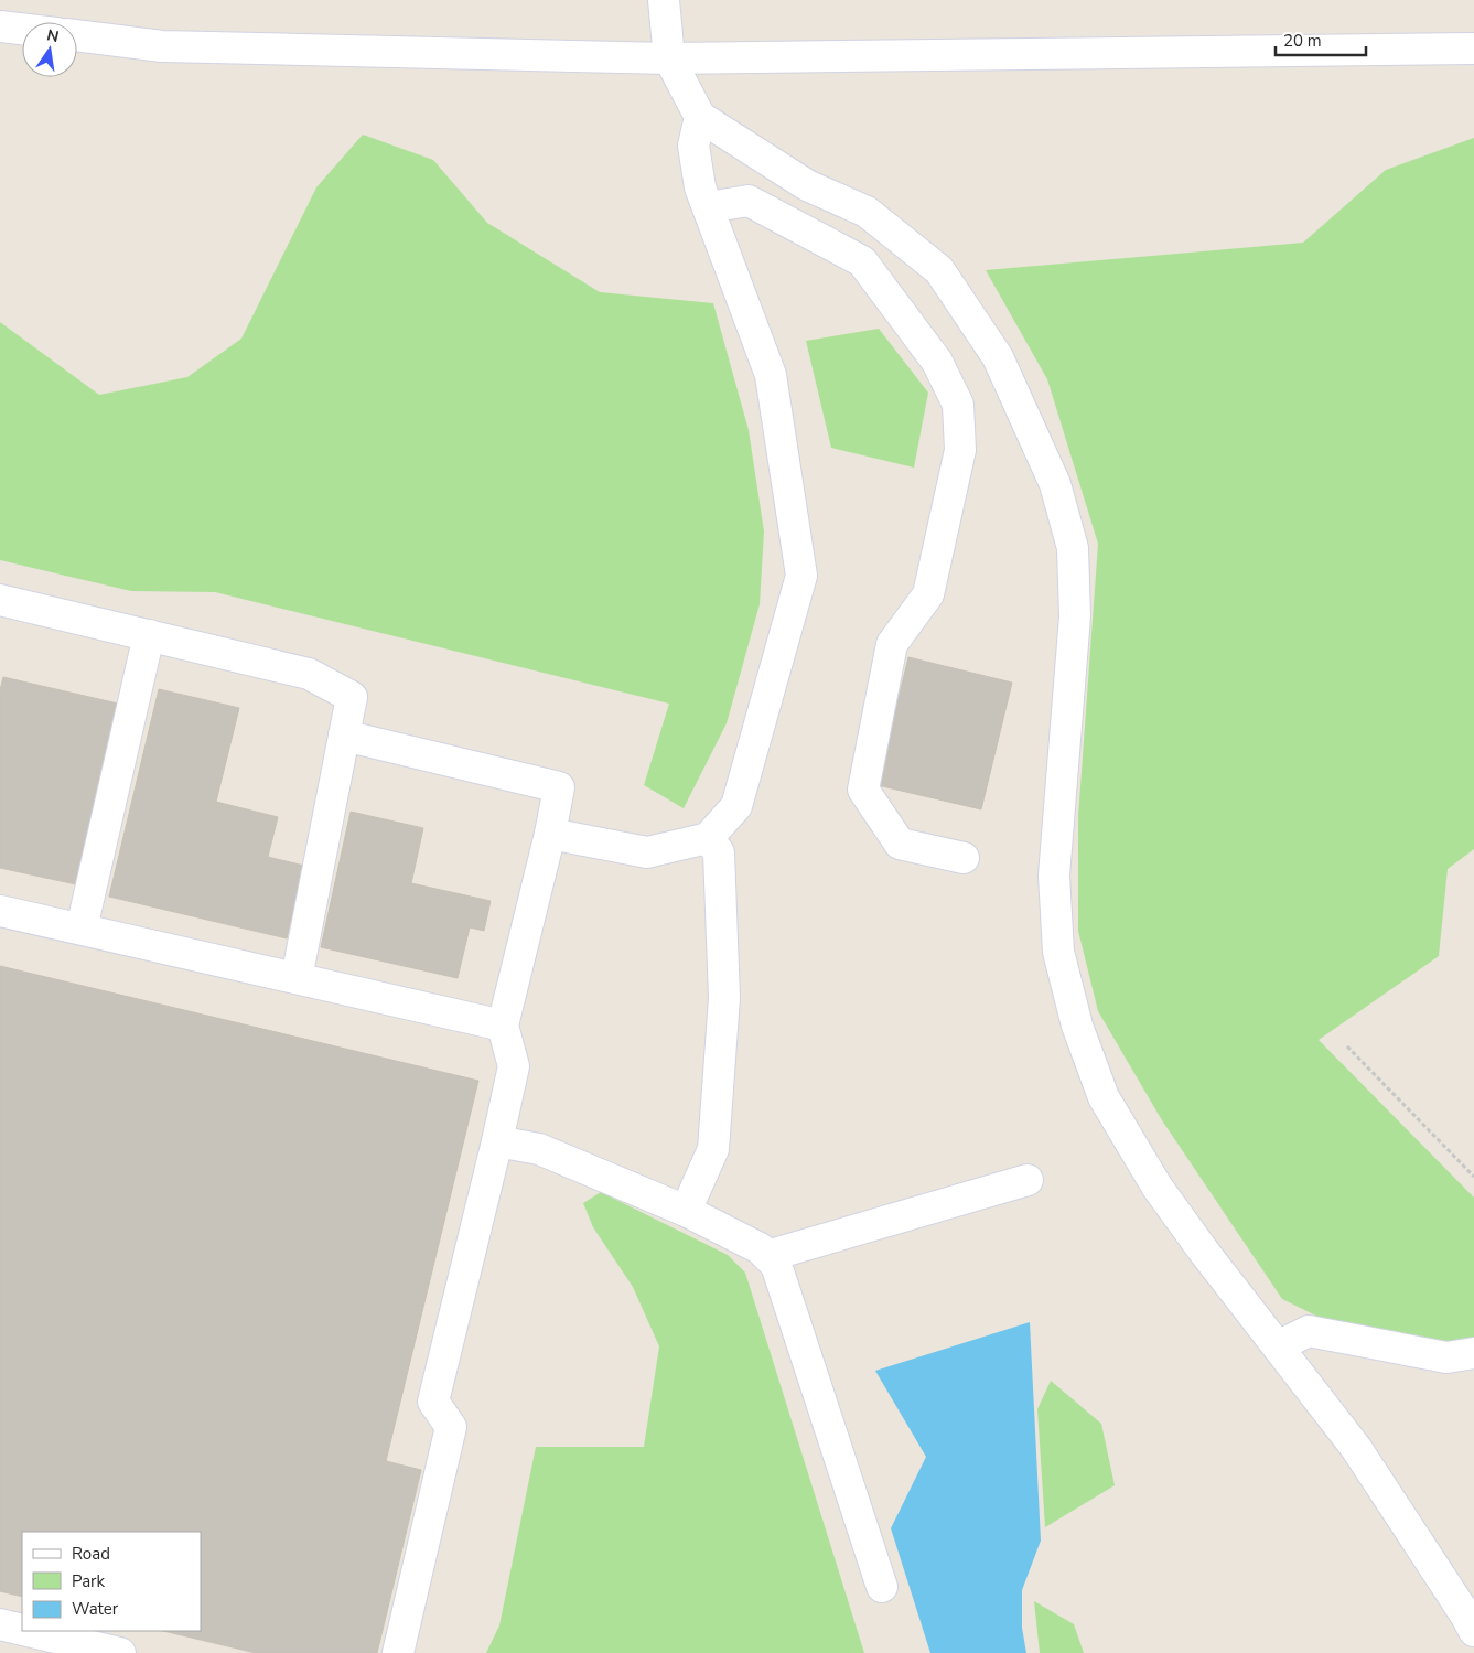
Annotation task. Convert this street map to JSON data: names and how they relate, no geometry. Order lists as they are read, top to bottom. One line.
{"legend":["Road","Park","Water"],"scale_bar":"20 m","north":"top"}
